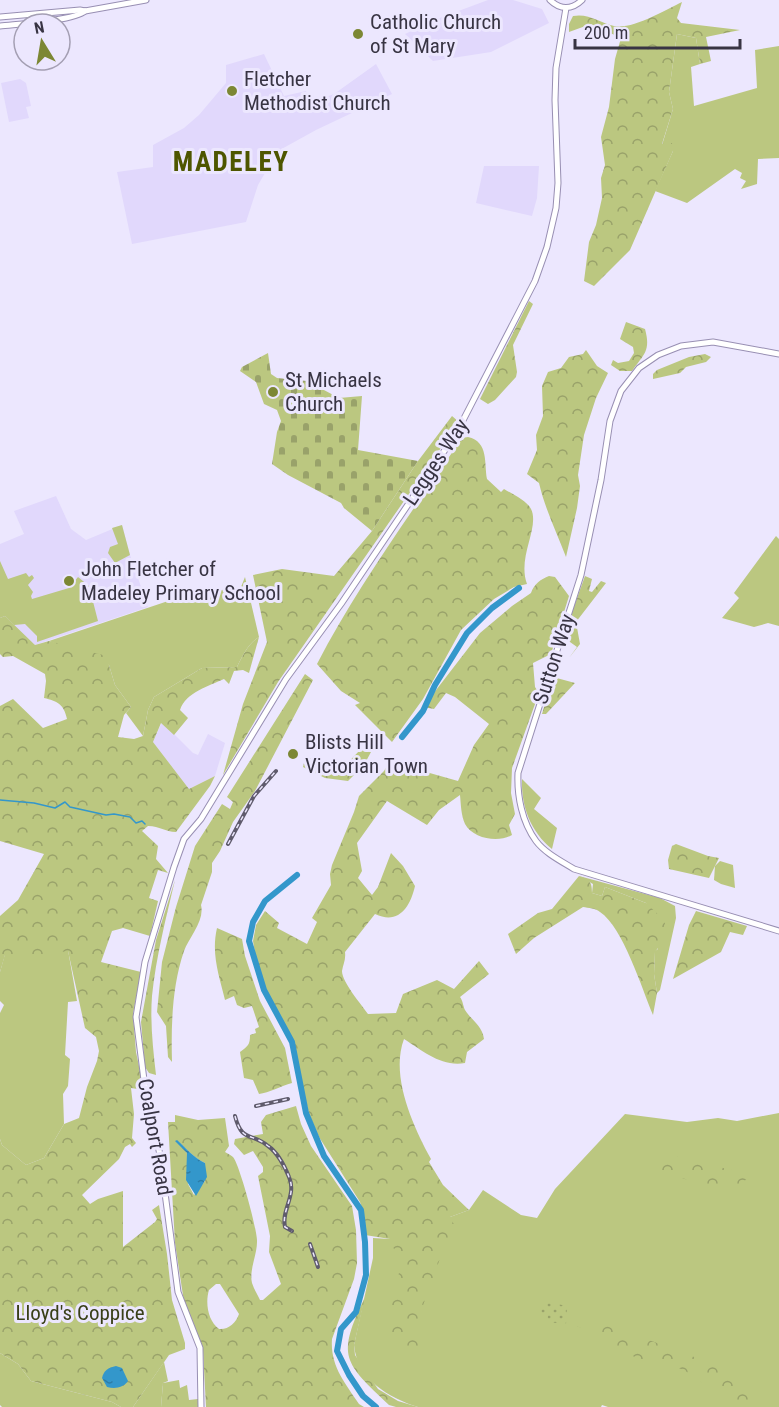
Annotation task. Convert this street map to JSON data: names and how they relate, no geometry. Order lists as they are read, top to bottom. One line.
{"streets":{"street":["Legges Way","Sutton Way","Coalport Road"]},"crossings":[["Legges Way","Coalport Road"]],"districts":["MADELEY"],"parks":["Lloyd's Coppice"],"places":["Catholic Church of St Mary","Fletcher Methodist Church","St Michaels Church","John Fletcher of Madeley Primary School","Blists Hill Victorian Town"],"scale_bar":"200 m","north":"top"}
